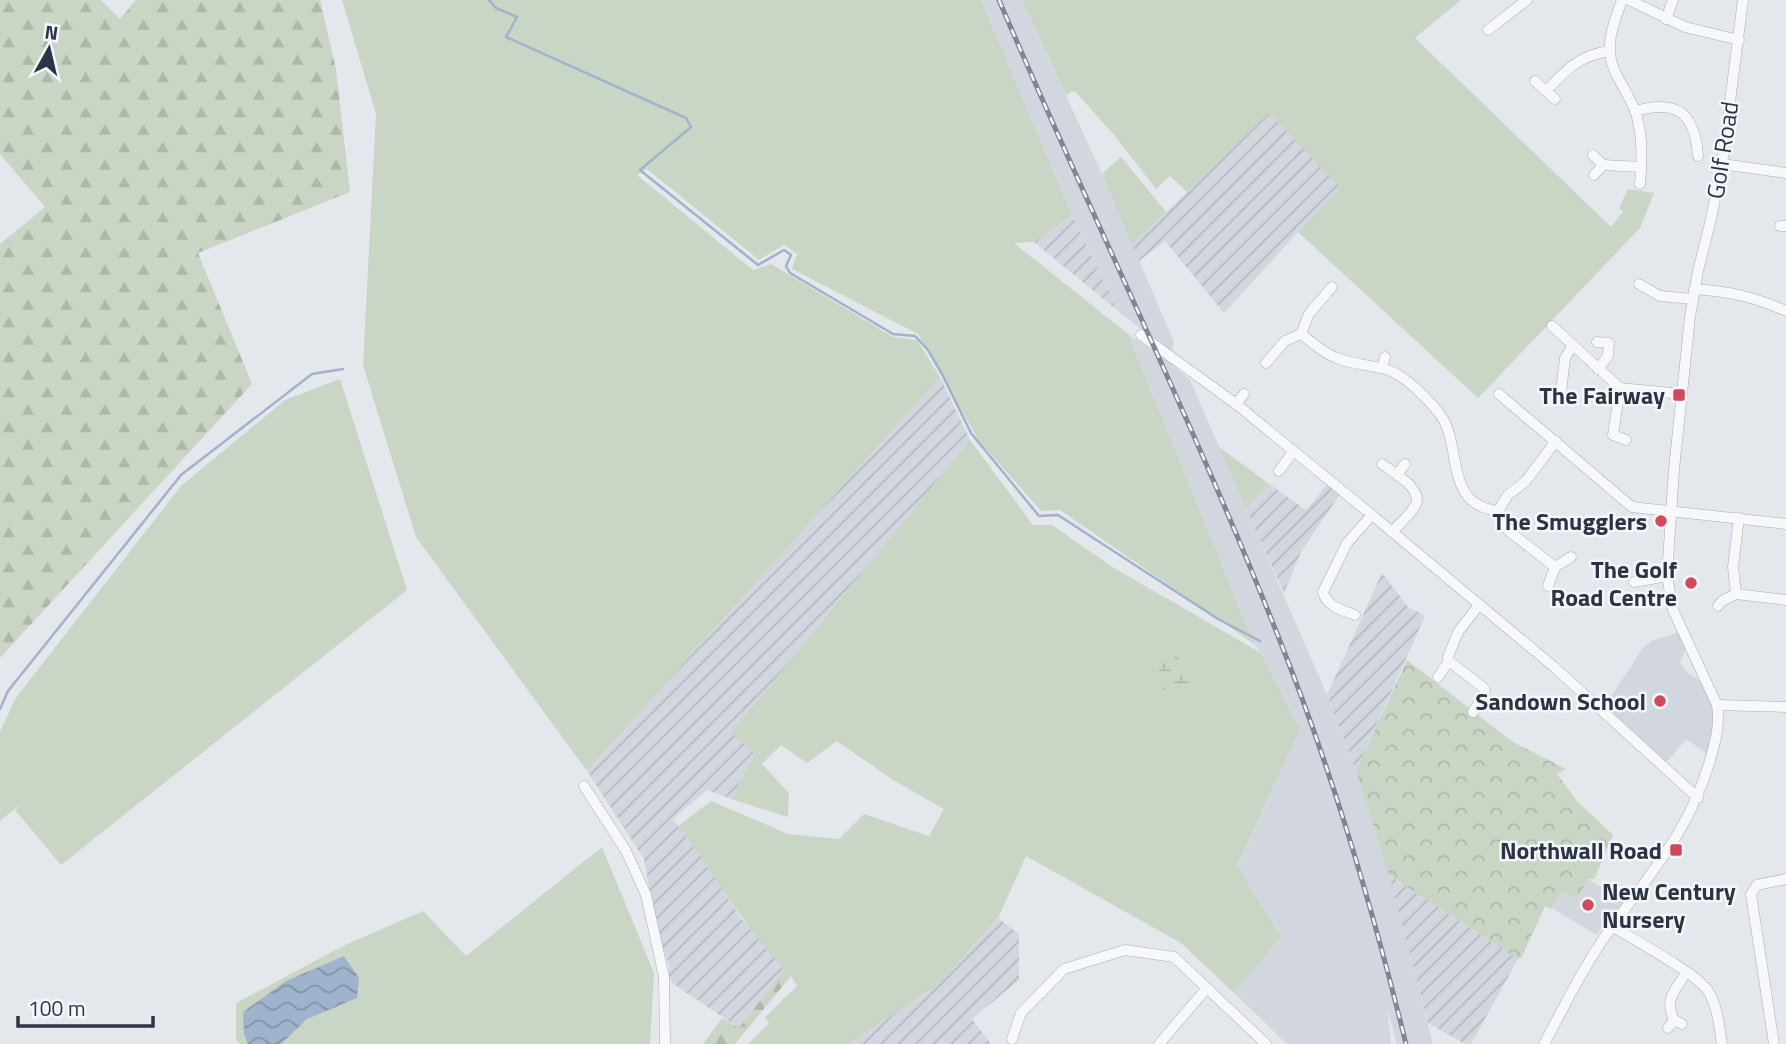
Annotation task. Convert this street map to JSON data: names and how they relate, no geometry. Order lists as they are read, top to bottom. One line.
{"streets":{"street":["Golf Road"]},"places":{"transit":["The Fairway","Northwall Road"],"other":["The Smugglers","The Golf Road Centre","Sandown School","New Century Nursery"]},"scale_bar":"100 m","north":"top"}
